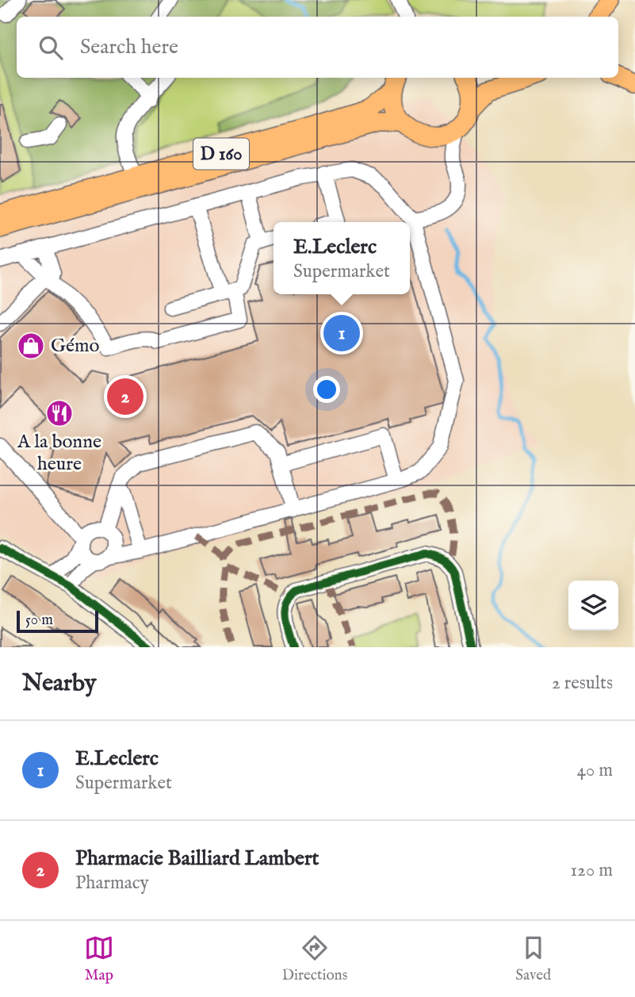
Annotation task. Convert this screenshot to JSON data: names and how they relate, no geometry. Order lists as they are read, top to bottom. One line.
{"streets":{"main road":["D 160"]},"places":{"shop":["Gémo"],"restaurant":["A la bonne heure"]},"scale_bar":"50 m","page":{"search":"Search here","popup":["E.Leclerc","Supermarket"],"pins":["1","2"],"scale":"50 m","heading":["Nearby","2 results"],"list":[{"mark":"1","name":"E.Leclerc","note":"Supermarket","value":"40 m"},{"mark":"2","name":"Pharmacie Bailliard Lambert","note":"Pharmacy","value":"120 m"}],"nav":["Map","Directions","Saved"]}}
